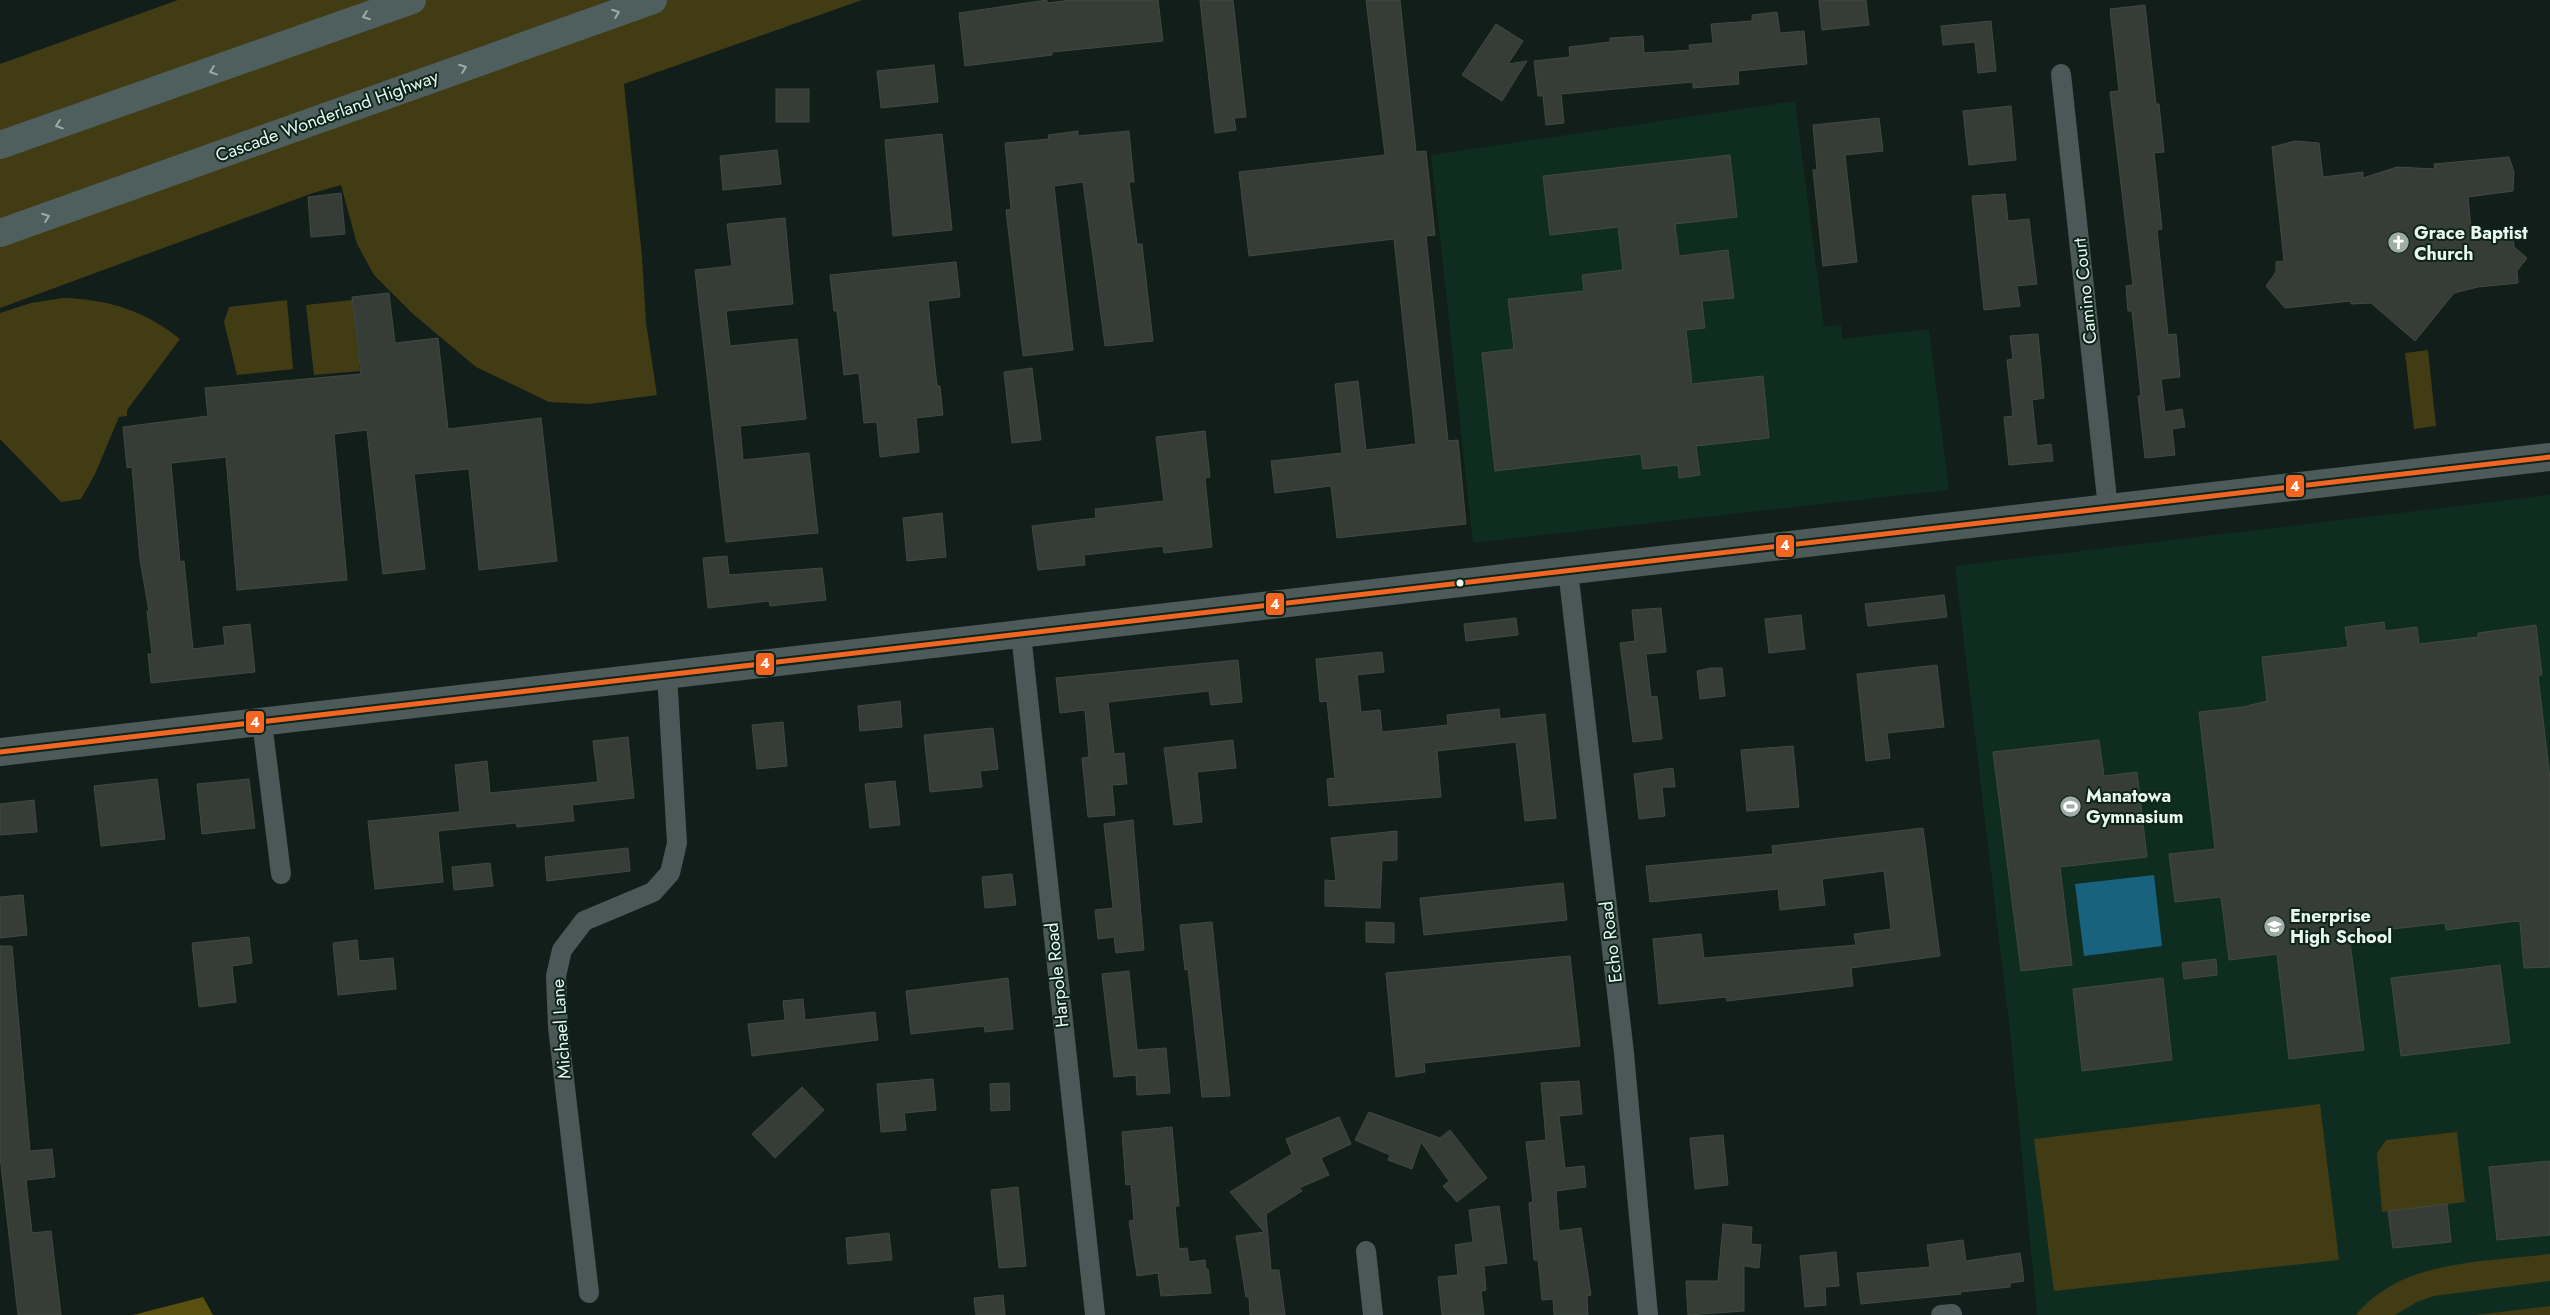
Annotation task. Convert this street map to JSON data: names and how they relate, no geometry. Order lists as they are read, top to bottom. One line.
{"streets":{"highway":["Cascade Wonderland Highway"],"street":["Camino Court","Echo Road","Harpole Road","Michael Lane"]},"places":{"church":["Grace Baptist Church"],"sports":["Manatowa Gymnasium"],"school or university":["Enerprise High School"]},"lines":["transit line 4"]}
